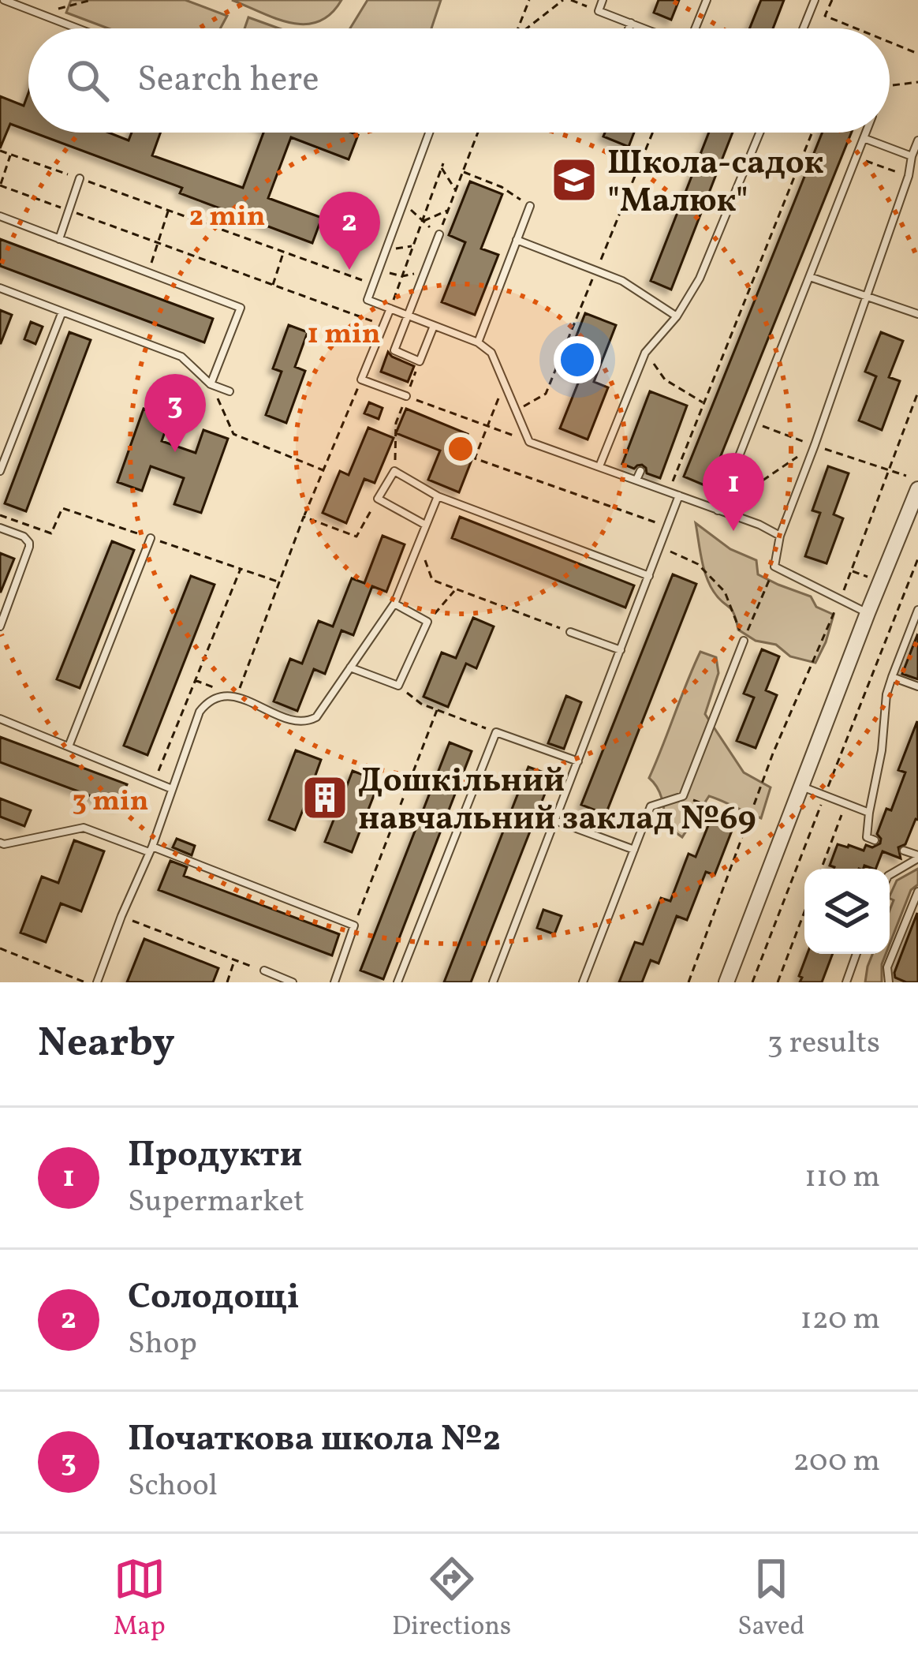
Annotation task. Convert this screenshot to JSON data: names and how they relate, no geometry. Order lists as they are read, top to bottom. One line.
{"places":{"school or university":["Школа-садок \"Малюк\""],"building":["Дошкільний навчальний заклад №69"]},"page":{"search":"Search here","pins":["2","3","1"],"heading":["Nearby","3 results"],"list":[{"mark":"1","name":"Продукти","note":"Supermarket","value":"110 m"},{"mark":"2","name":"Солодощі","note":"Shop","value":"120 m"},{"mark":"3","name":"Початкова школа №2","note":"School","value":"200 m"}],"nav":["Map","Directions","Saved"]},"rings":["2 min","1 min","3 min"]}
